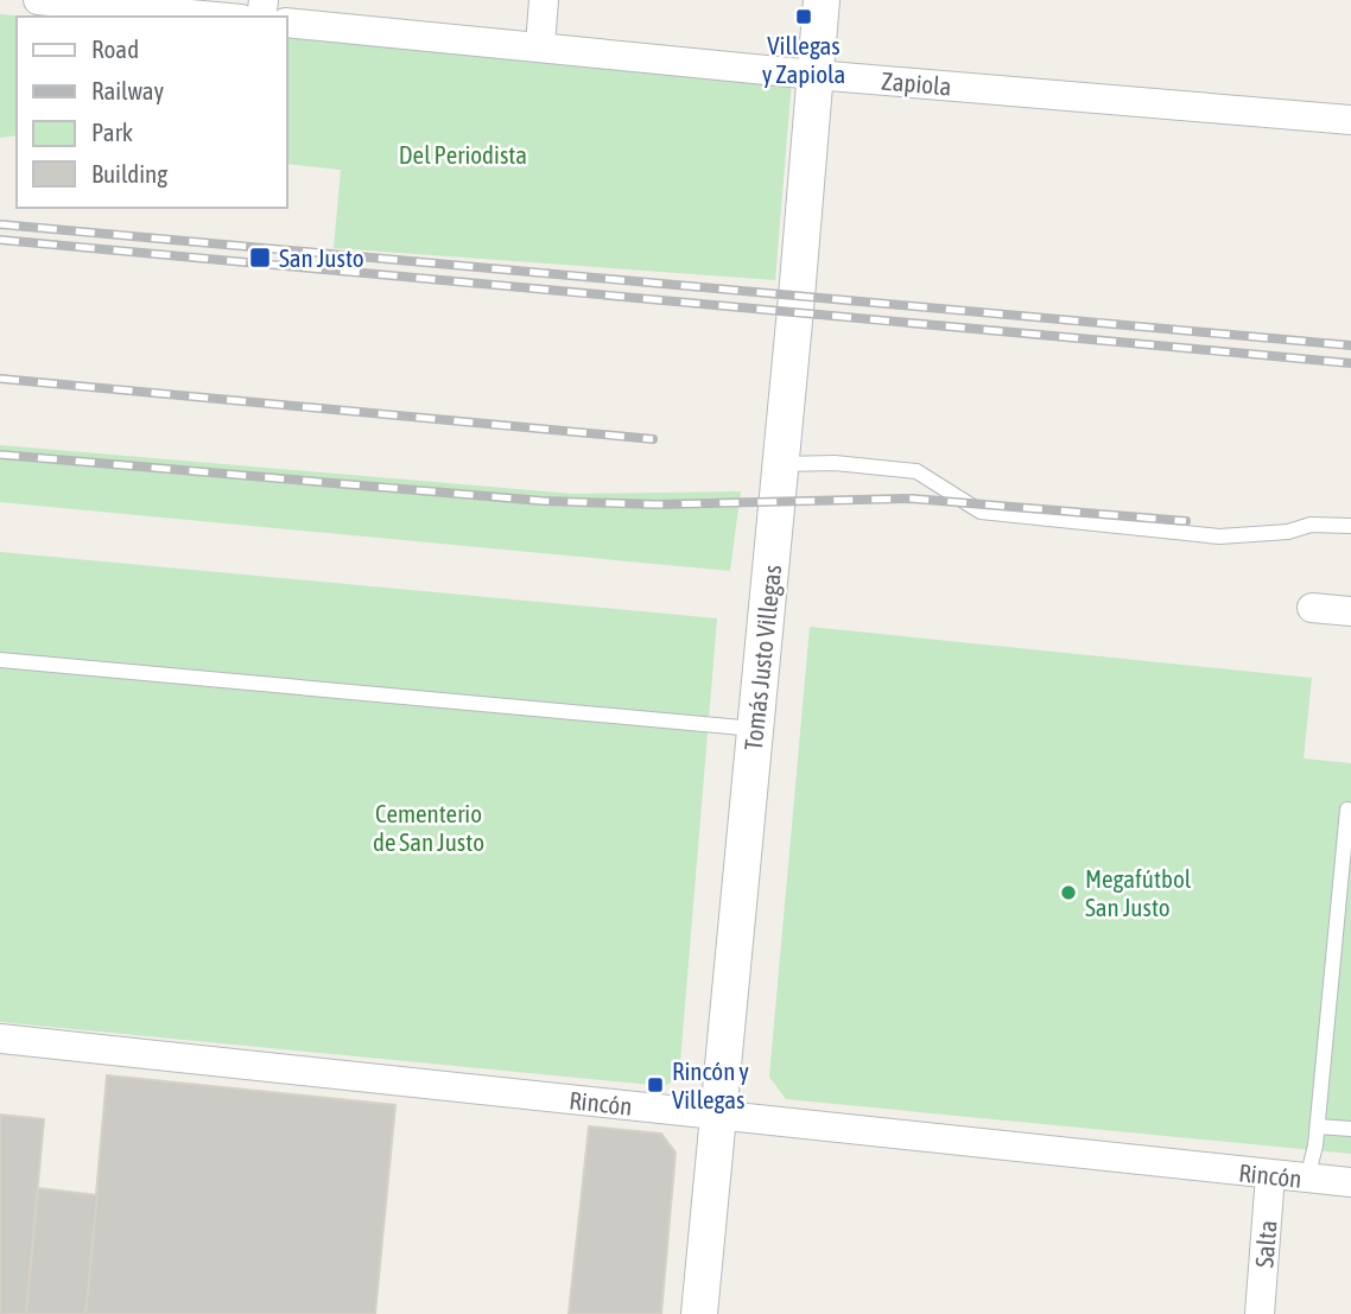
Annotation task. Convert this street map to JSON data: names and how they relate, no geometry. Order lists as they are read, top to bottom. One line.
{"streets":{"street":["Zapiola","Tomás Justo Villegas","Rincón","Salta"]},"crossings":[["Zapiola","Tomás Justo Villegas"],["Tomás Justo Villegas","Rincón"],["Rincón","Salta"]],"parks":["Del Periodista","Cementerio de San Justo"],"places":{"transit":["Villegas y Zapiola","San Justo","Rincón y Villegas"],"other":["Megafútbol San Justo"]},"legend":["Road","Railway","Park","Building"]}
